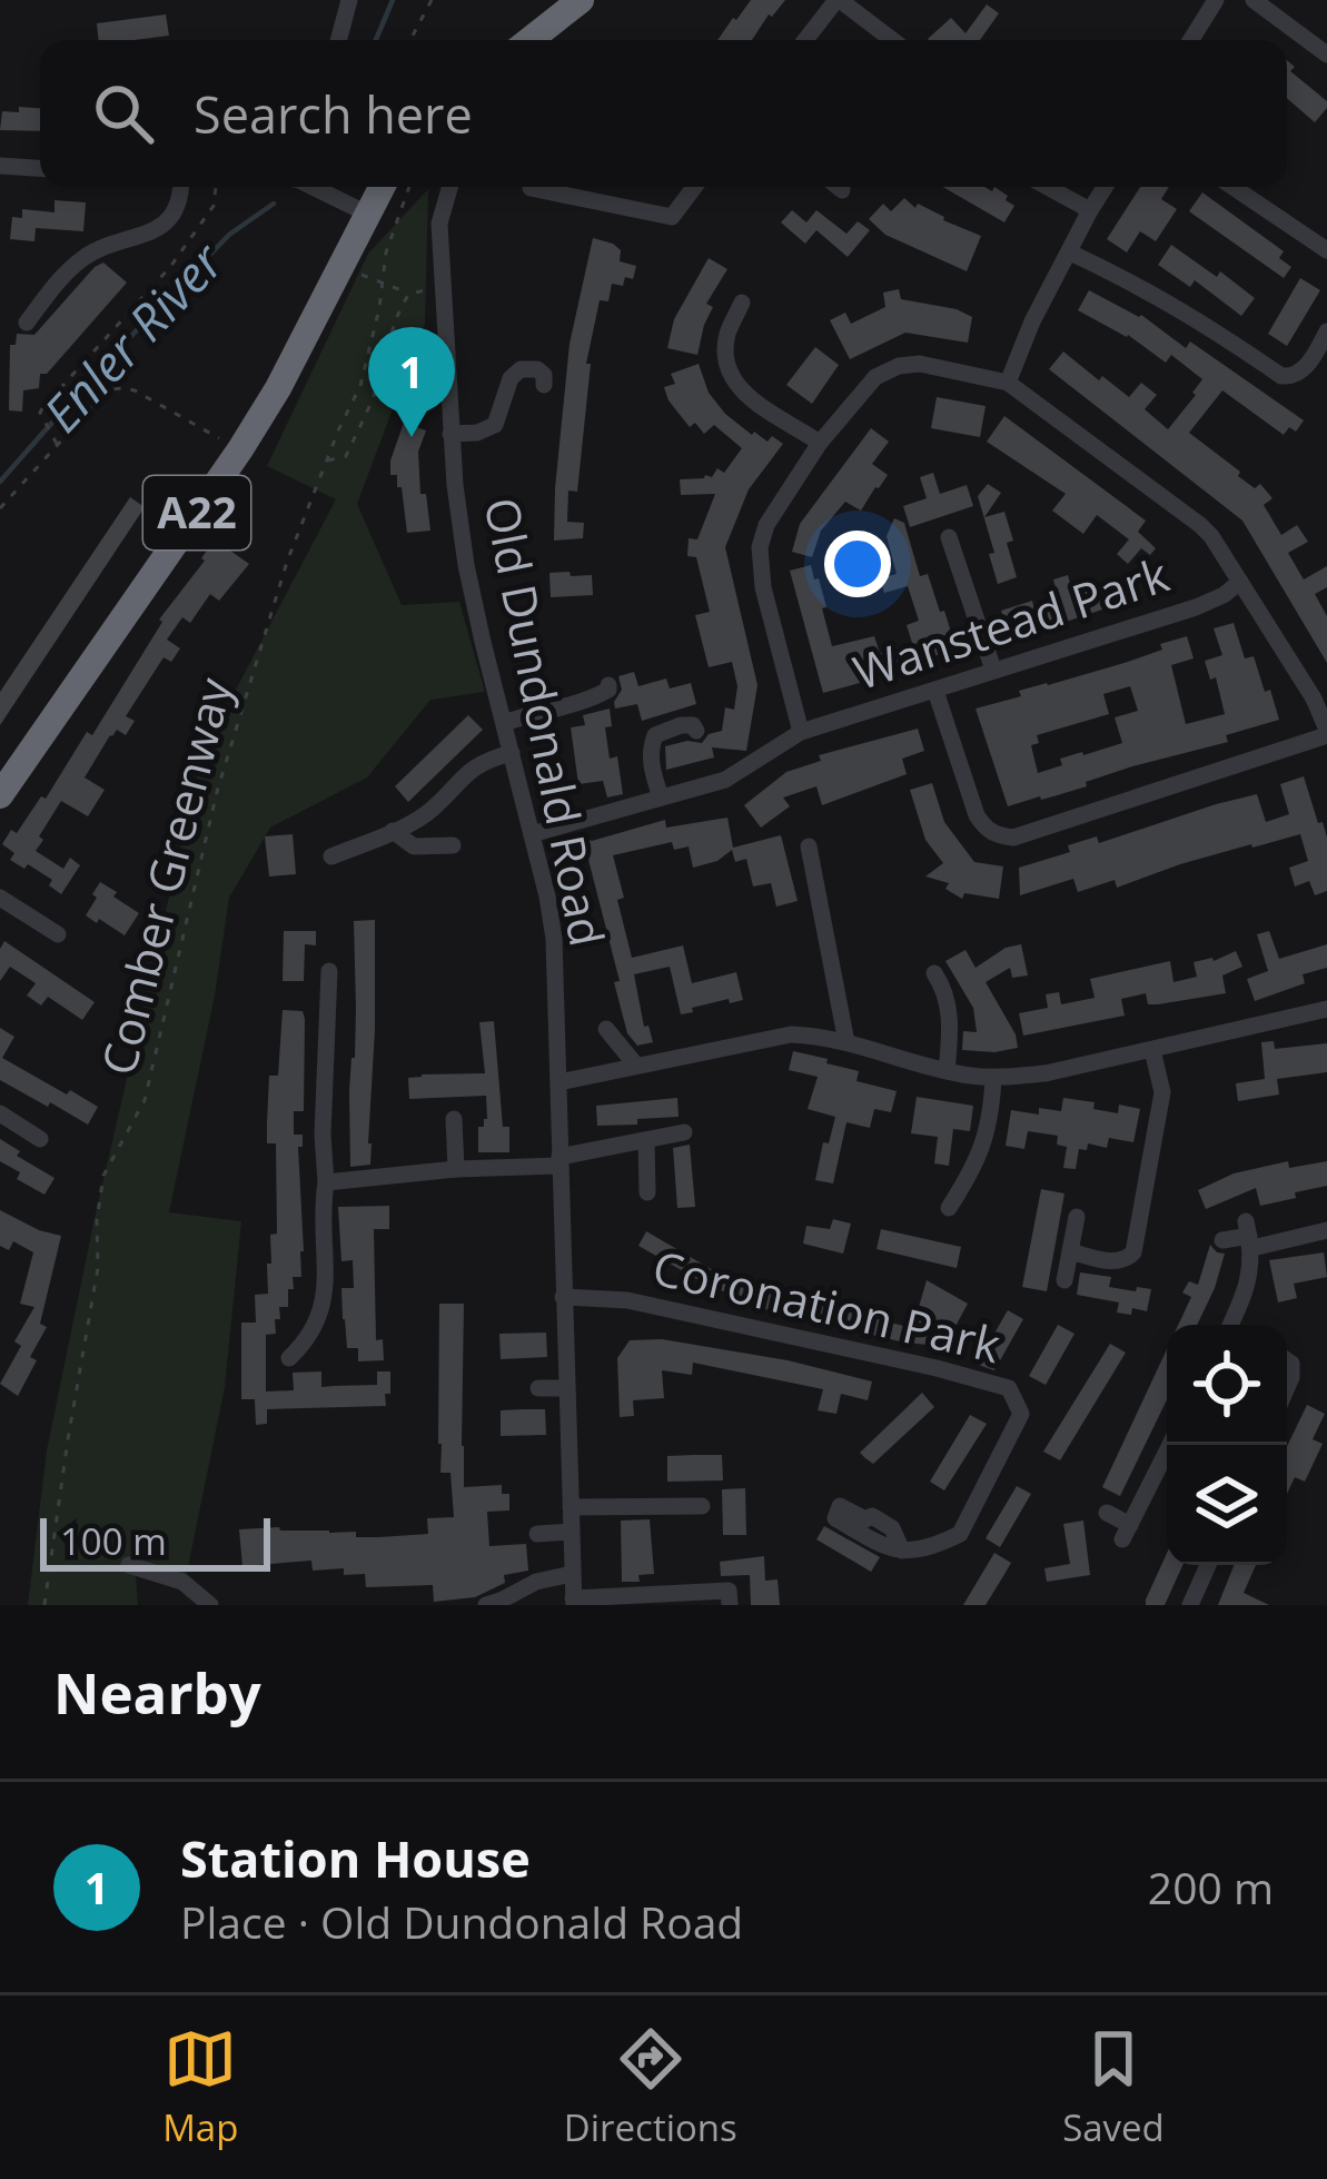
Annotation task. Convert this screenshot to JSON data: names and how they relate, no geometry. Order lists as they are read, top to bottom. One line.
{"streets":{"highway":["A22"],"street":["Wanstead Park","Old Dundonald Road","Coronation Park"],"path":["Comber Greenway"]},"crossings":[["Wanstead Park","Old Dundonald Road"],["Old Dundonald Road","Coronation Park"]],"water":["Enler River"],"scale_bar":"100 m","page":{"search":"Search here","pins":"1","scale":"100 m","heading":"Nearby","list":[{"mark":"1","name":"Station House","note":"Place · Old Dundonald Road","value":"200 m"}],"nav":["Map","Directions","Saved"]}}
